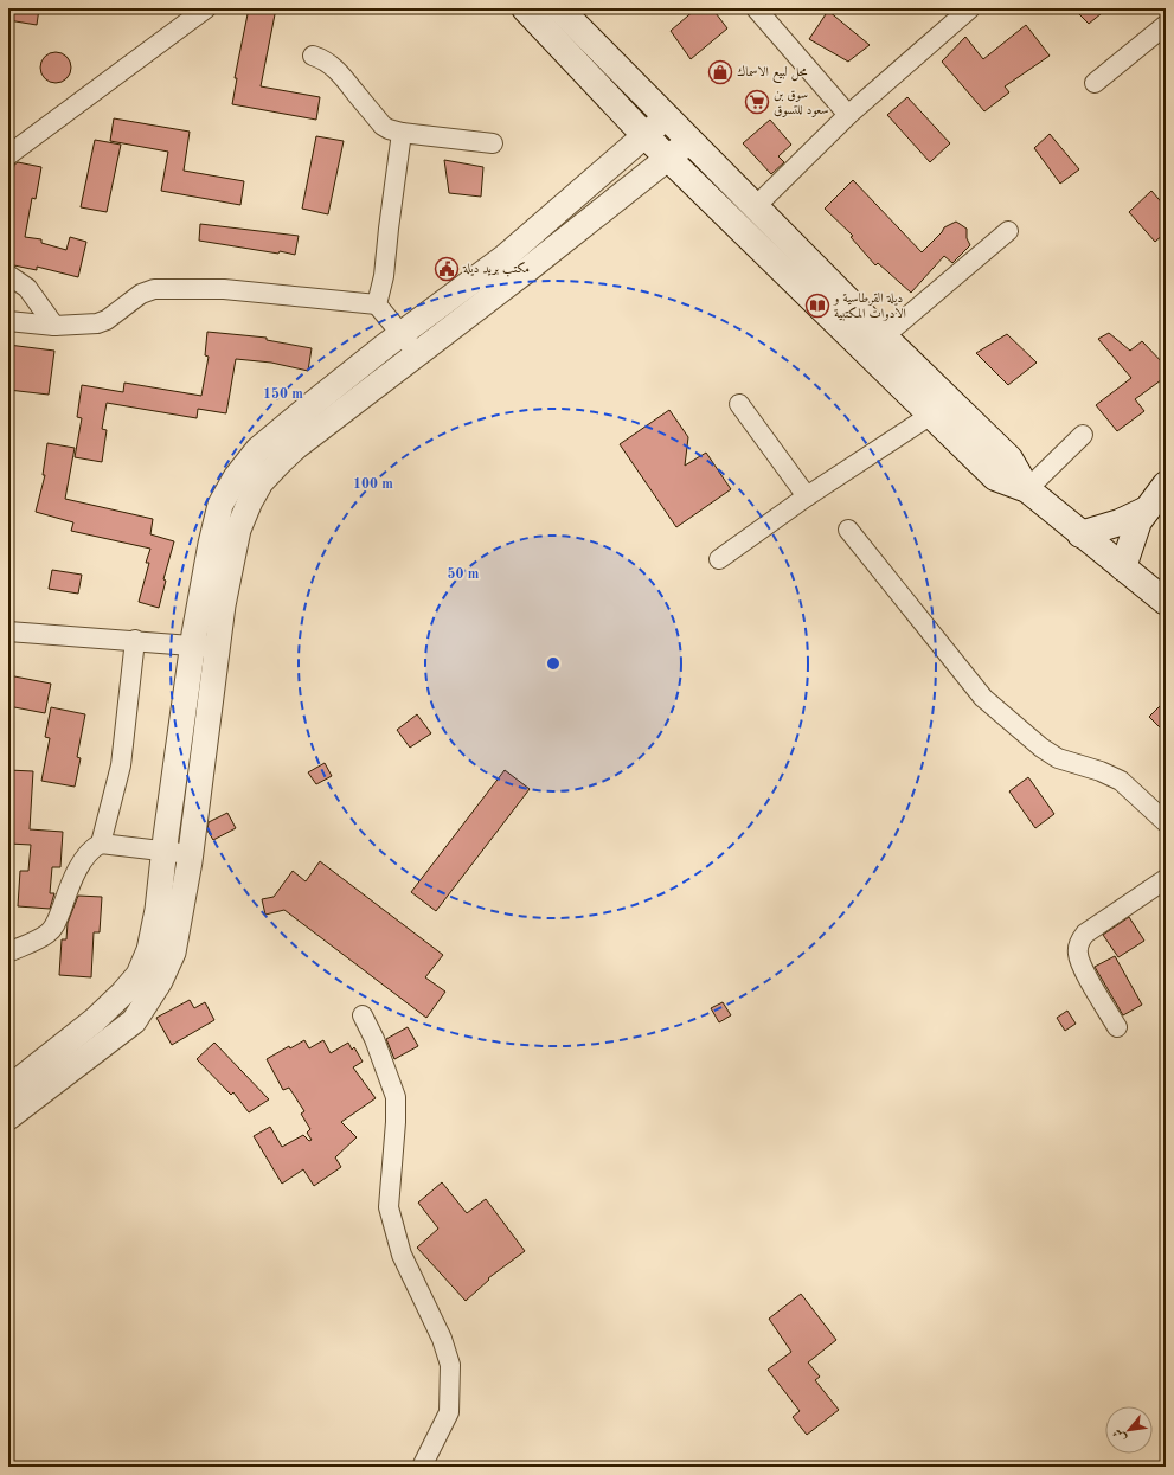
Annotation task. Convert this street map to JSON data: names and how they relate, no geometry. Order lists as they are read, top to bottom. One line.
{"places":{"shop":["محل لبيع الاسماك"],"supermarket":["سوق بن سعود للتسوق"],"public building":["مكتب بريد ديلة"],"library":["ديلة القرطاسية و الادوات المكتبية"]},"north":"bottom left","rings":["150 m","100 m","50 m"]}
